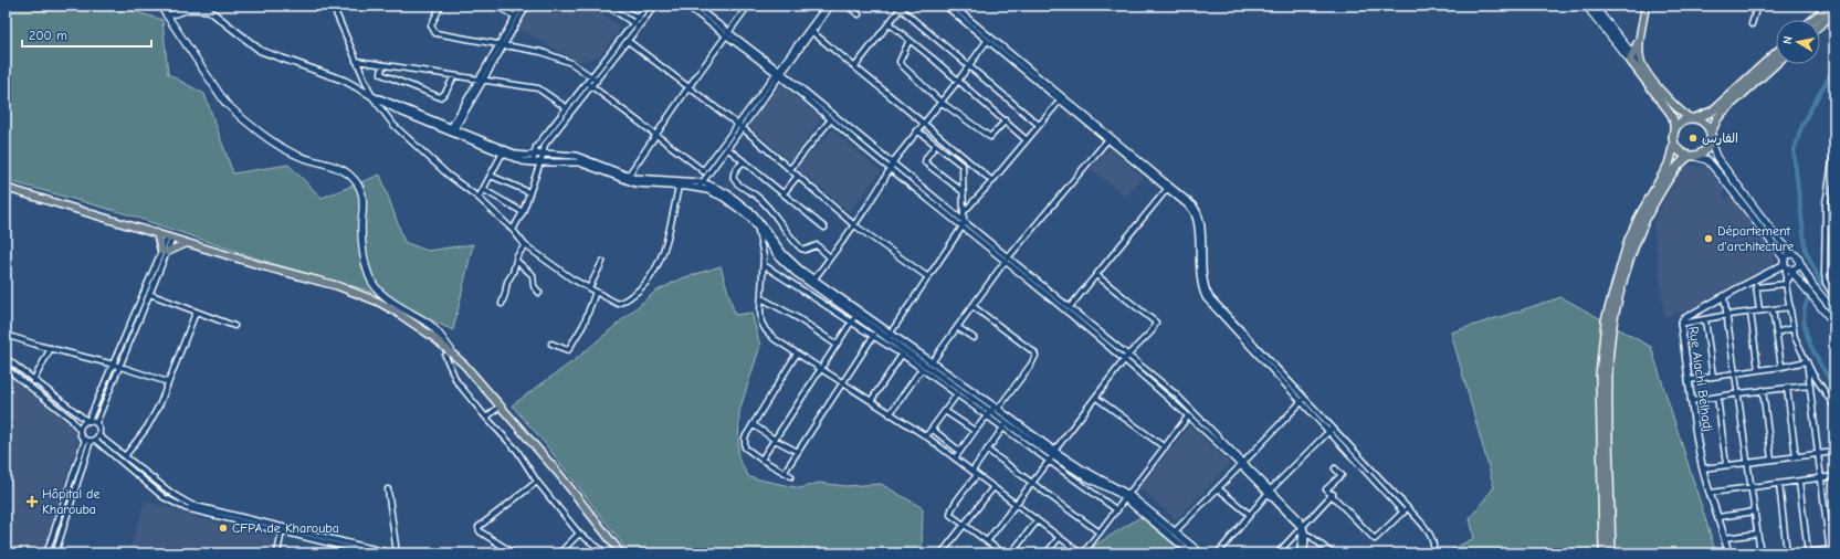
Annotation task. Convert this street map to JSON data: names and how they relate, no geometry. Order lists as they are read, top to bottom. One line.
{"streets":{"street":["Rue Aiachi Belhadj"]},"places":{"other":["الفارس","Département d'architecture","CFPA de Kharouba"],"health":["Hôpital de Kharouba"]},"scale_bar":"200 m","north":"left"}
